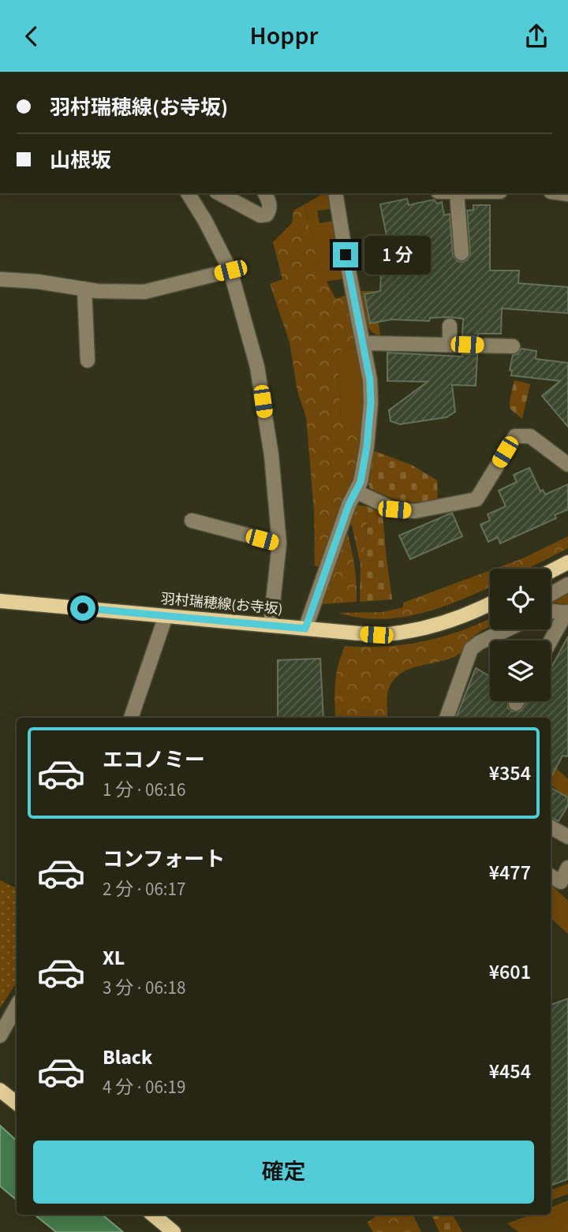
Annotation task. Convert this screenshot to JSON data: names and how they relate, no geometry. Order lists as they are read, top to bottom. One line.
{"streets":{"main road":["羽村瑞穂線(お寺坂)"]},"page":{"header":"Hoppr","banner":["羽村瑞穂線(お寺坂)","山根坂"],"bubble":"1 分","list":[{"name":"エコノミー","note":"1 分 · 06:16","value":"¥354"},{"name":"コンフォート","note":"2 分 · 06:17","value":"¥477"},{"name":"XL","note":"3 分 · 06:18","value":"¥601"},{"name":"Black","note":"4 分 · 06:19","value":"¥454"}],"buttons":"確定"}}
